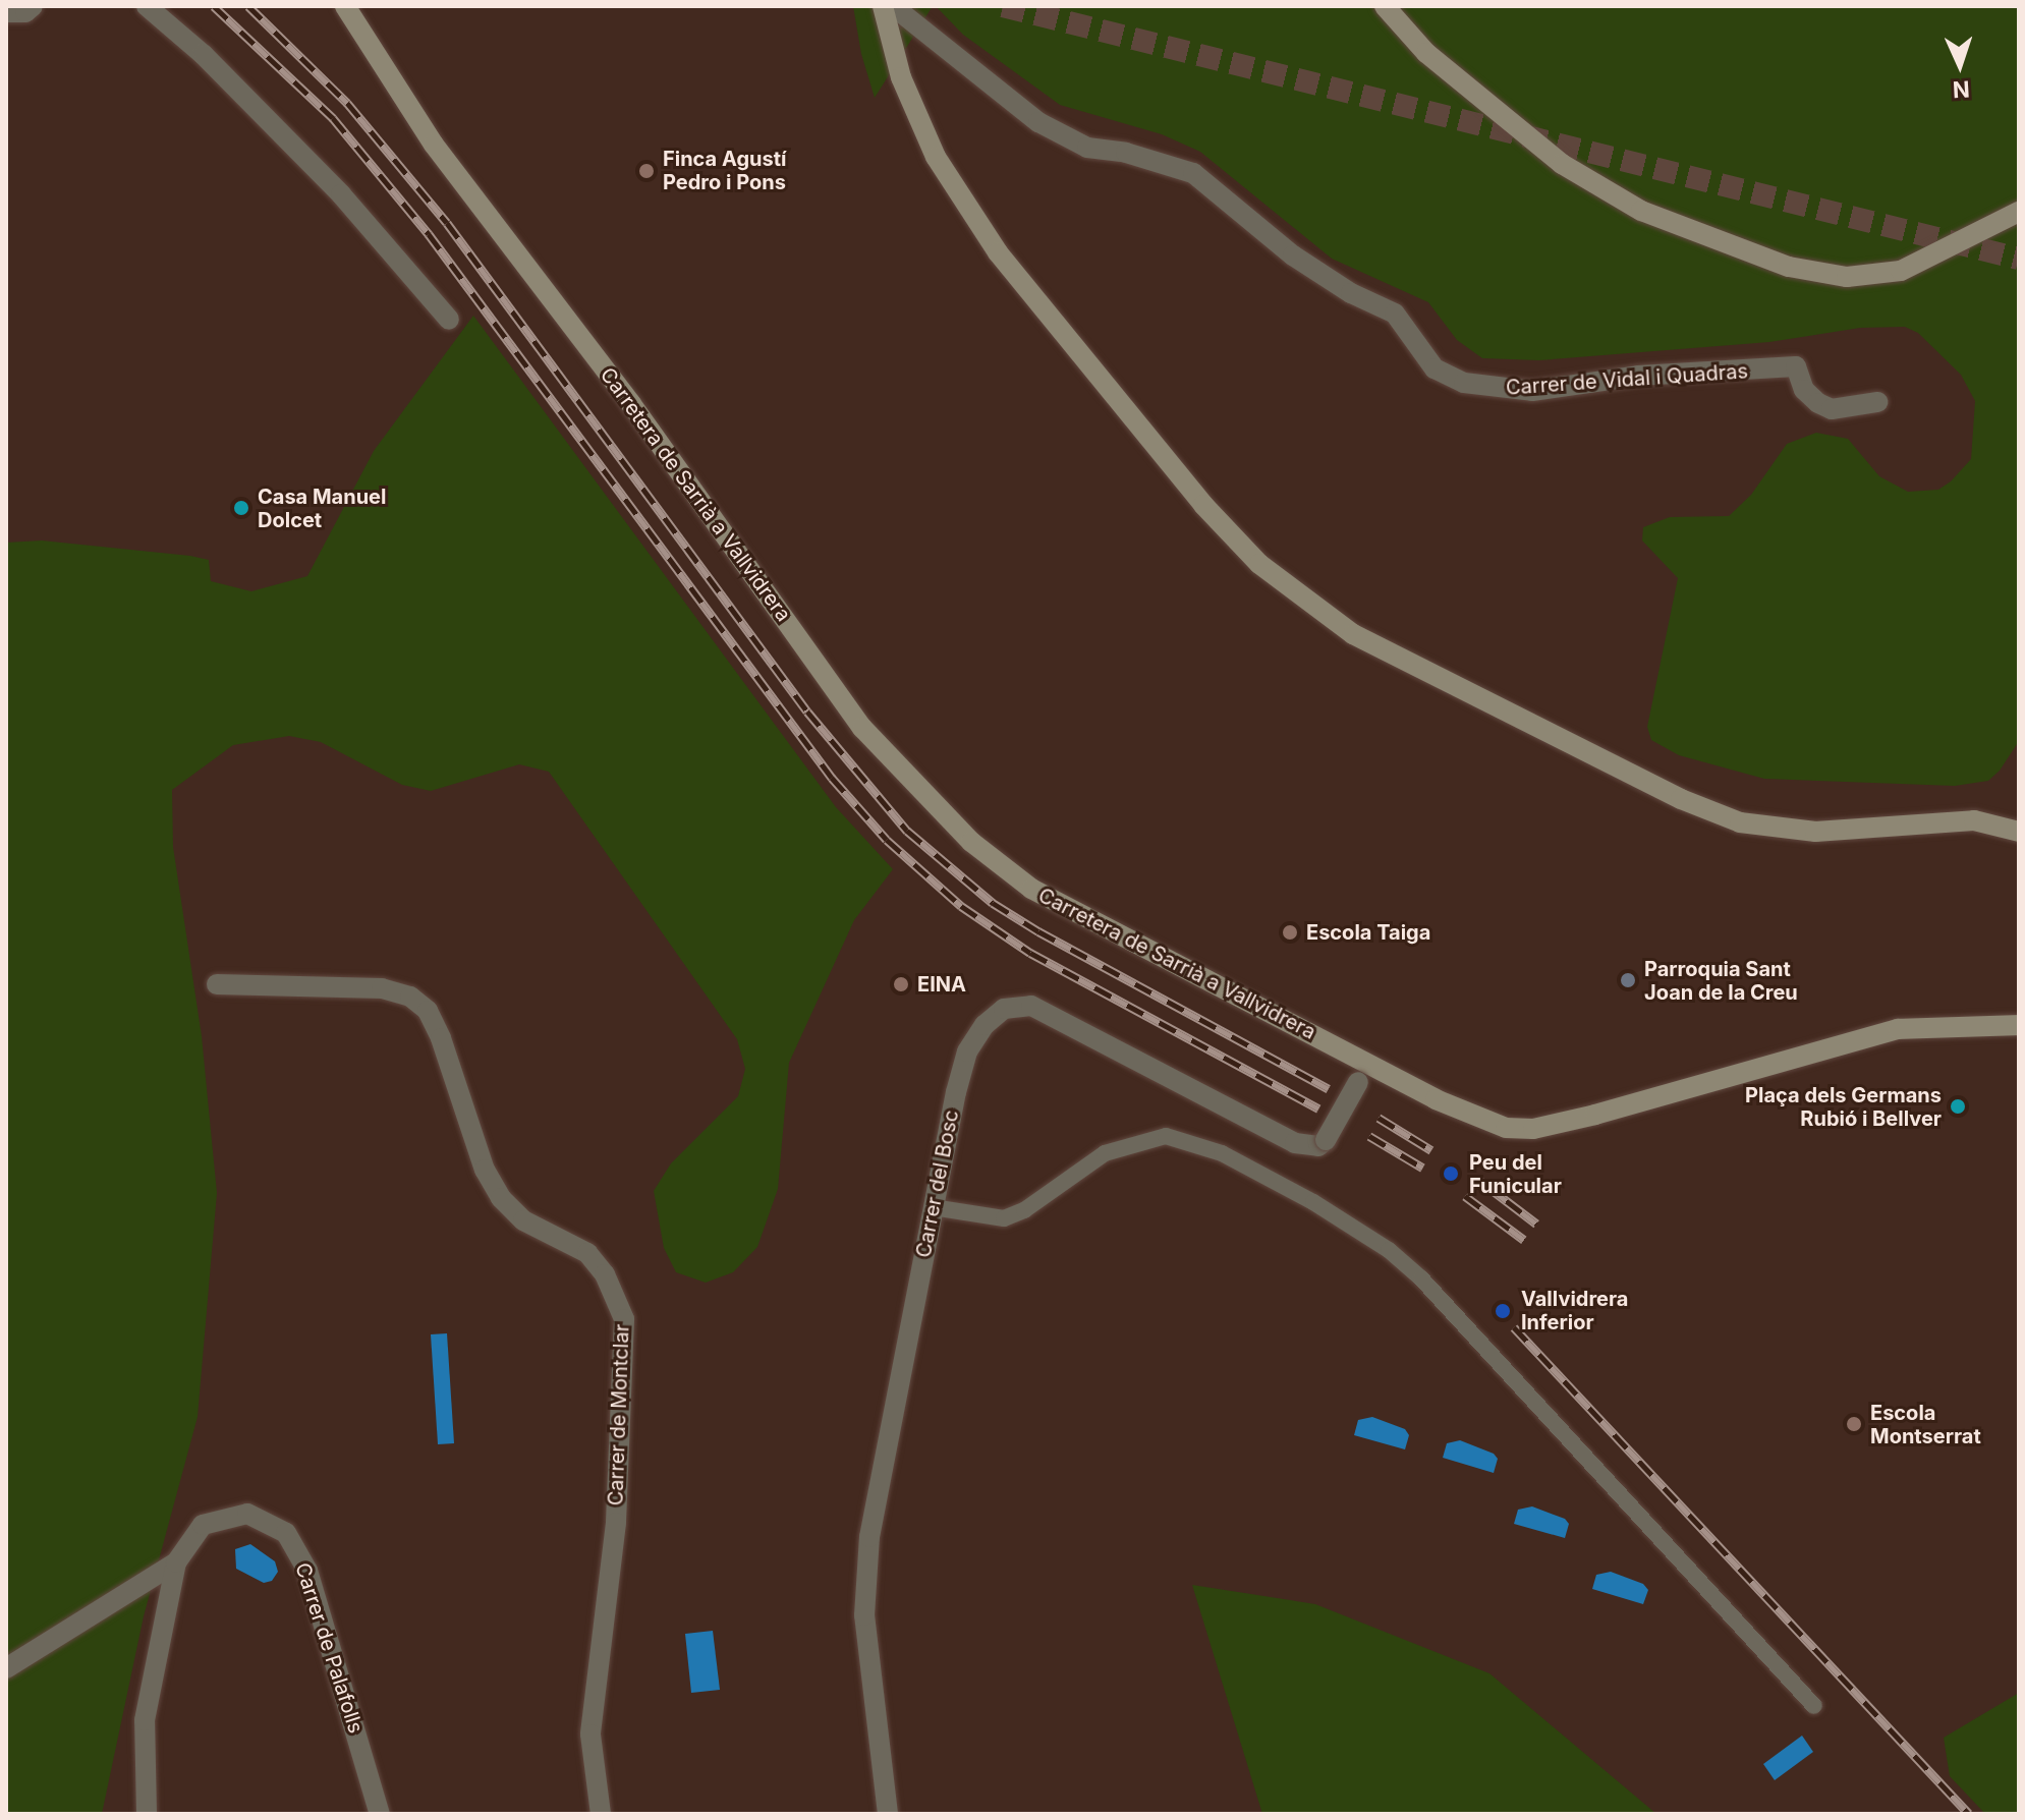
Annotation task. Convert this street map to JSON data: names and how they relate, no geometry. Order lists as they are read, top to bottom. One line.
{"streets":{"main road":["Carretera de Sarrià a Vallvidrera"],"street":["Carrer de Vidal i Quadras","Carrer del Bosc","Carrer de Montclar","Carrer de Palafolls"]},"crossings":[["Carretera de Sarrià a Vallvidrera","Carrer del Bosc"]],"places":["Finca Agustí Pedro i Pons","Casa Manuel Dolcet","Escola Taiga","Parroquia Sant Joan de la Creu","EINA","Plaça dels Germans Rubió i Bellver","Peu del Funicular","Vallvidrera Inferior","Escola Montserrat"],"north":"bottom"}
